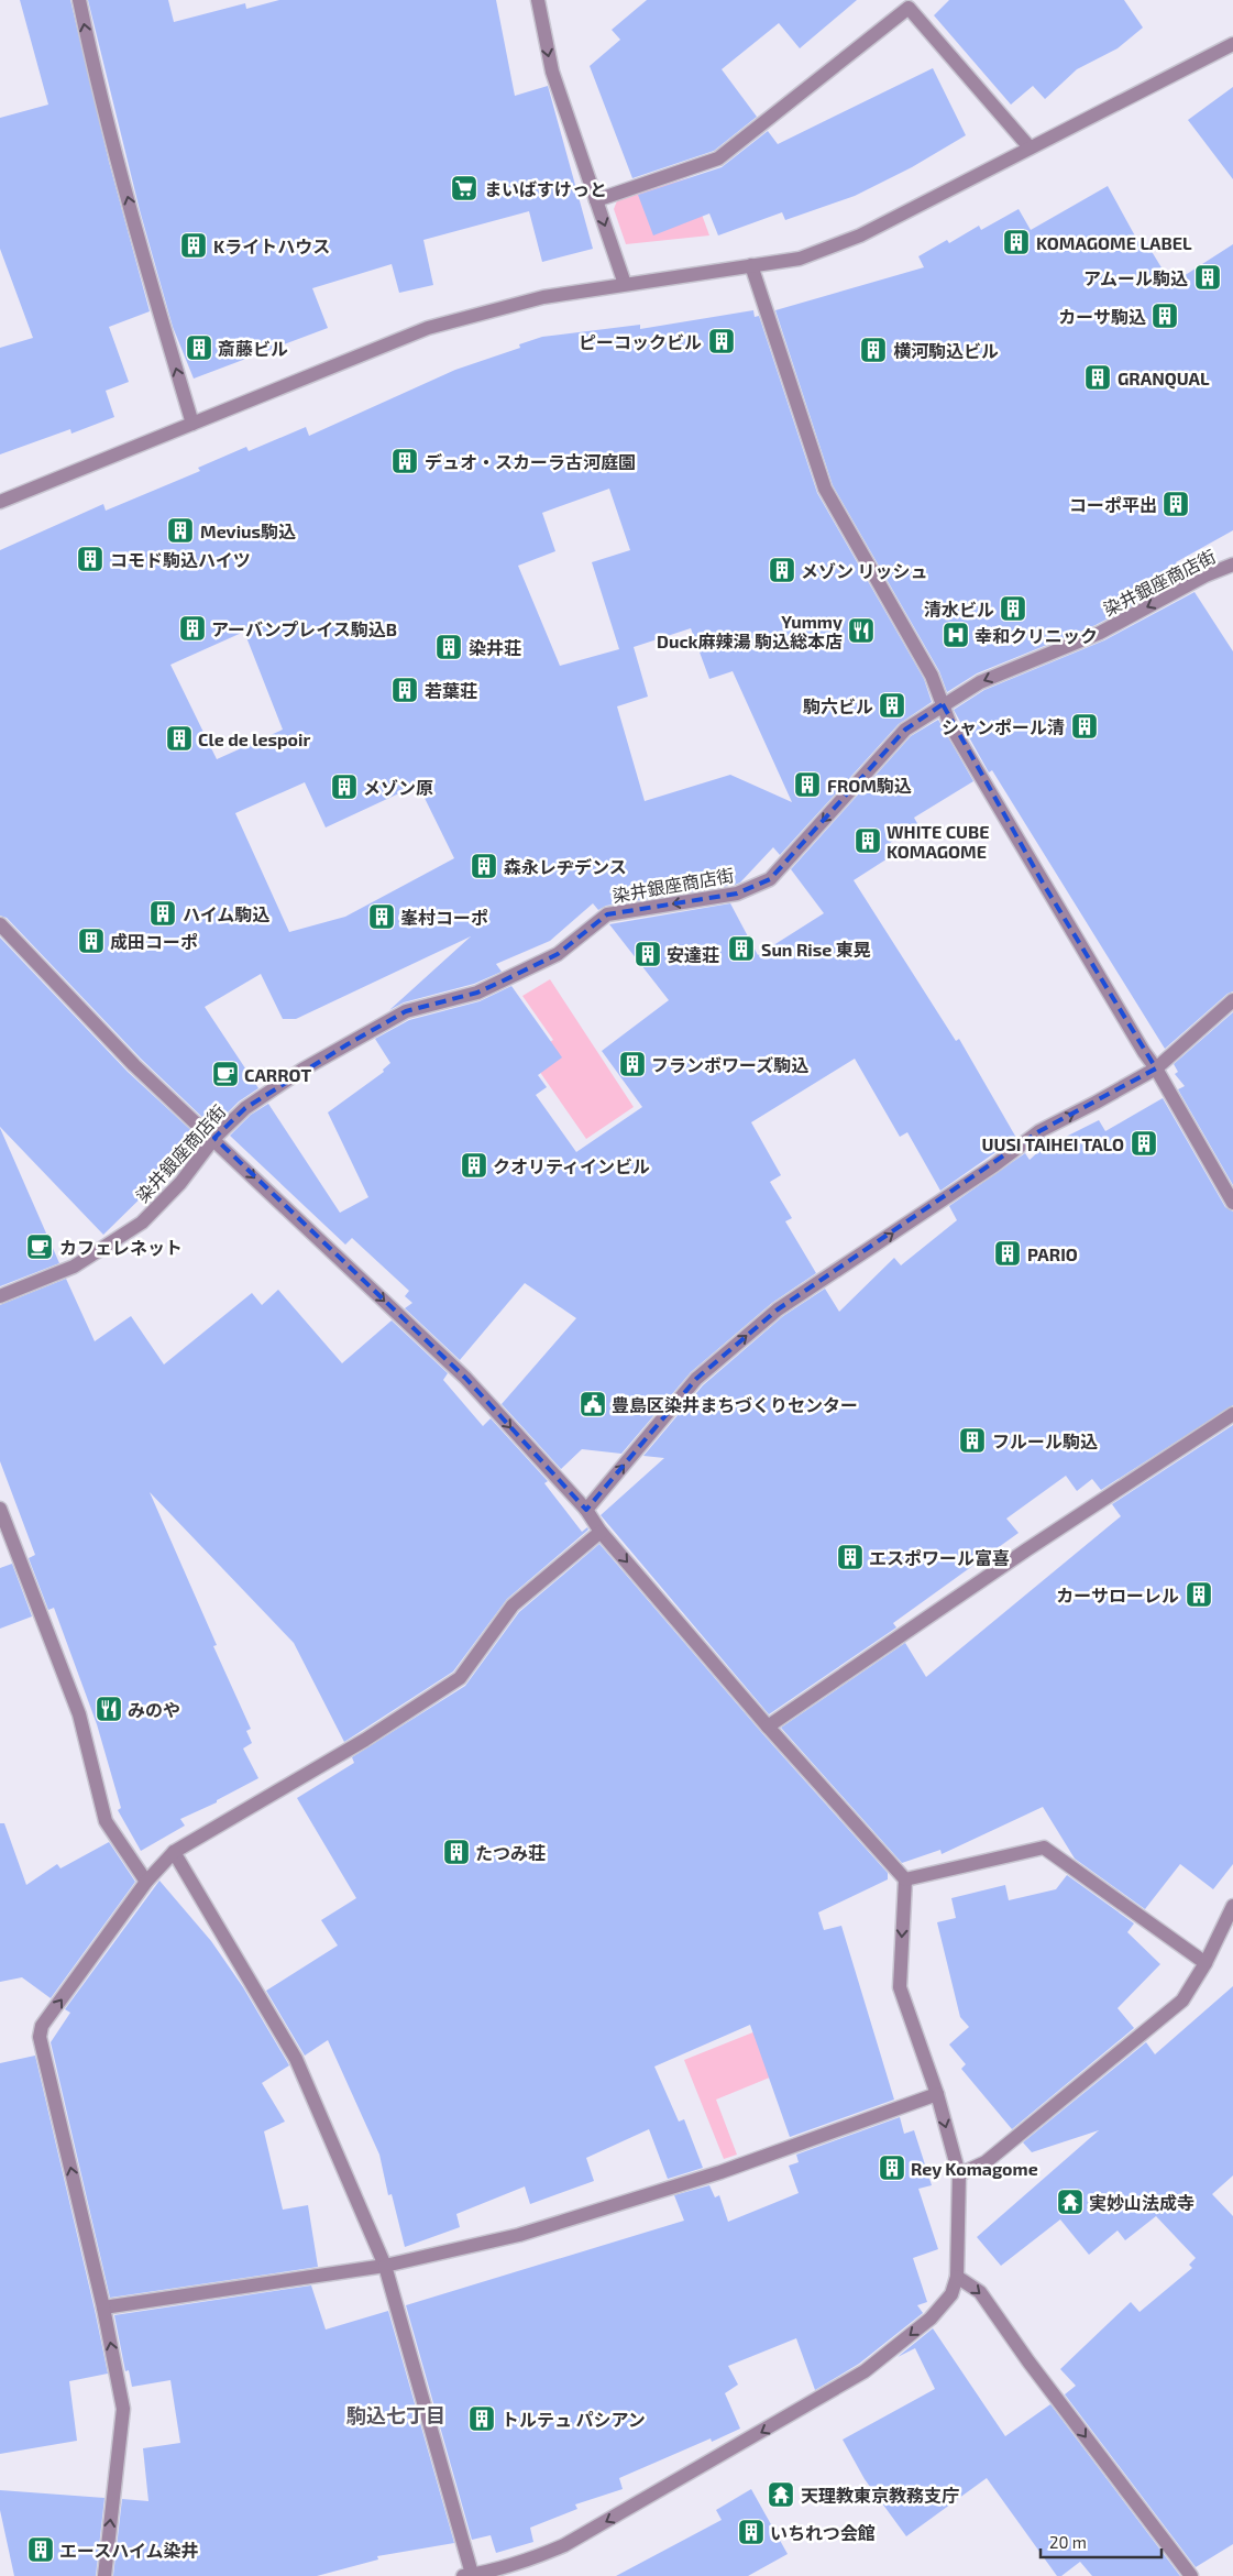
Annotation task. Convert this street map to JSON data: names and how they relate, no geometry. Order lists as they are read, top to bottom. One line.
{"streets":{"street":["染井銀座商店街"]},"one_way":["染井銀座商店街"],"districts":["駒込七丁目"],"places":{"supermarket":["まいばすけっと"],"building":["KOMAGOME LABEL","Kライトハウス","アムール駒込","カーサ駒込","ピーコックビル","斎藤ビル","横河駒込ビル","GRANQUAL","デュオ・スカーラ古河庭園","コーポ平出","Mevius駒込","コモド駒込ハイツ","メゾン リッシュ","清水ビル","アーバンプレイス駒込B","染井荘","若葉荘","駒六ビル","シャンポール清","Cle de lespoir","FROM駒込","メゾン原","WHITE CUBE KOMAGOME","森永レヂデンス","ハイム駒込","峯村コーポ","成田コーポ","Sun Rise 東晃","安達荘","フランボワーズ駒込","UUSI TAIHEI TALO","クオリティインビル","PARIO","フルール駒込","エスポワール富喜","カーサローレル","たつみ荘","Rey Komagome","トルテュ パシアン","いちれつ会館","エースハイム染井"],"restaurant":["Yummy Duck麻辣湯 駒込総本店","みのや"],"hospital":["幸和クリニック"],"cafe":["CARROT","カフェレネット"],"public building":["豊島区染井まちづくりセンター"],"temple":["実妙山法成寺","天理教東京教務支庁"]},"scale_bar":"20 m"}
